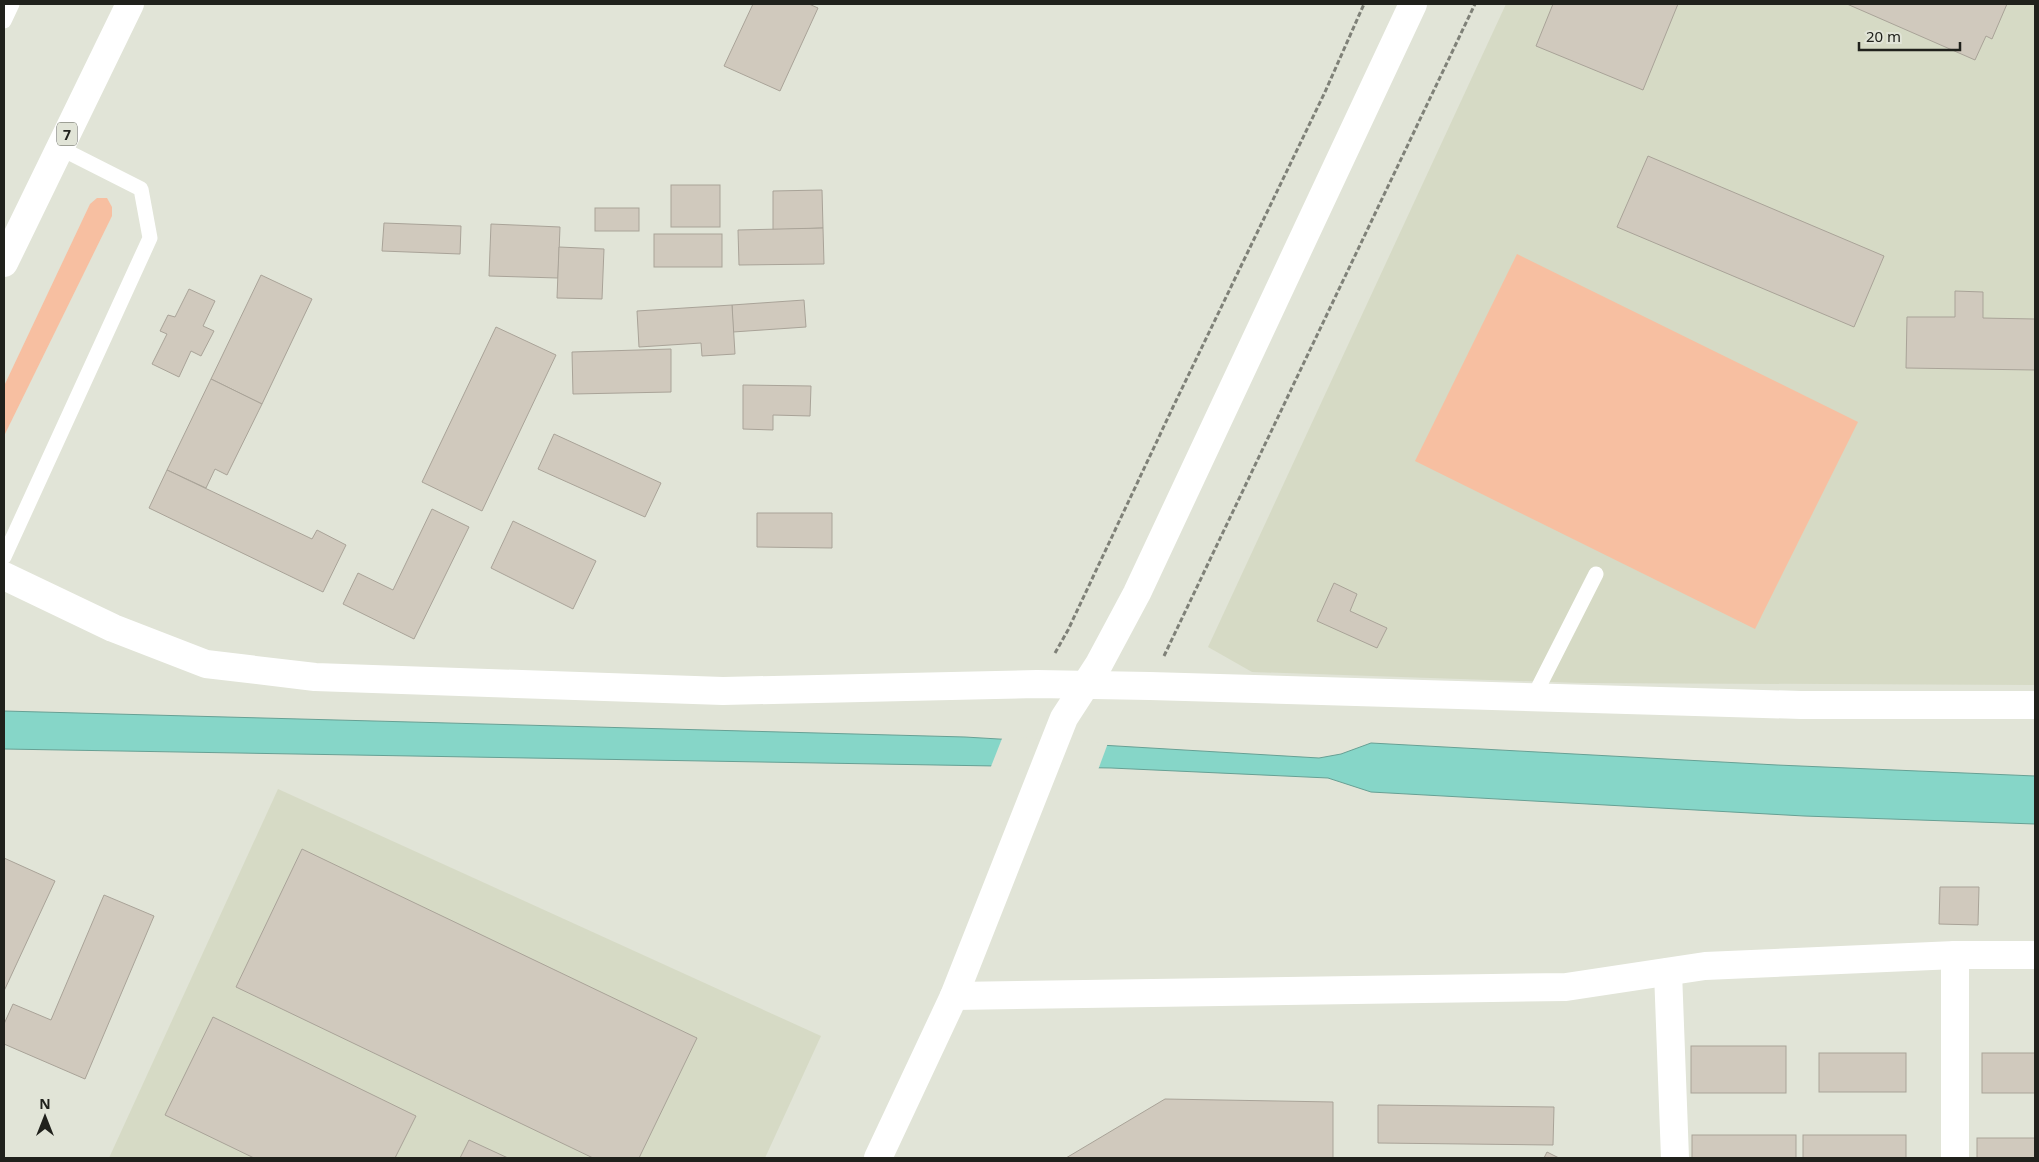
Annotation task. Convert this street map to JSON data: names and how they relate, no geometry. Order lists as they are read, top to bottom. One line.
{"streets":{"main road":["7"]},"scale_bar":"20 m","north":"top"}
